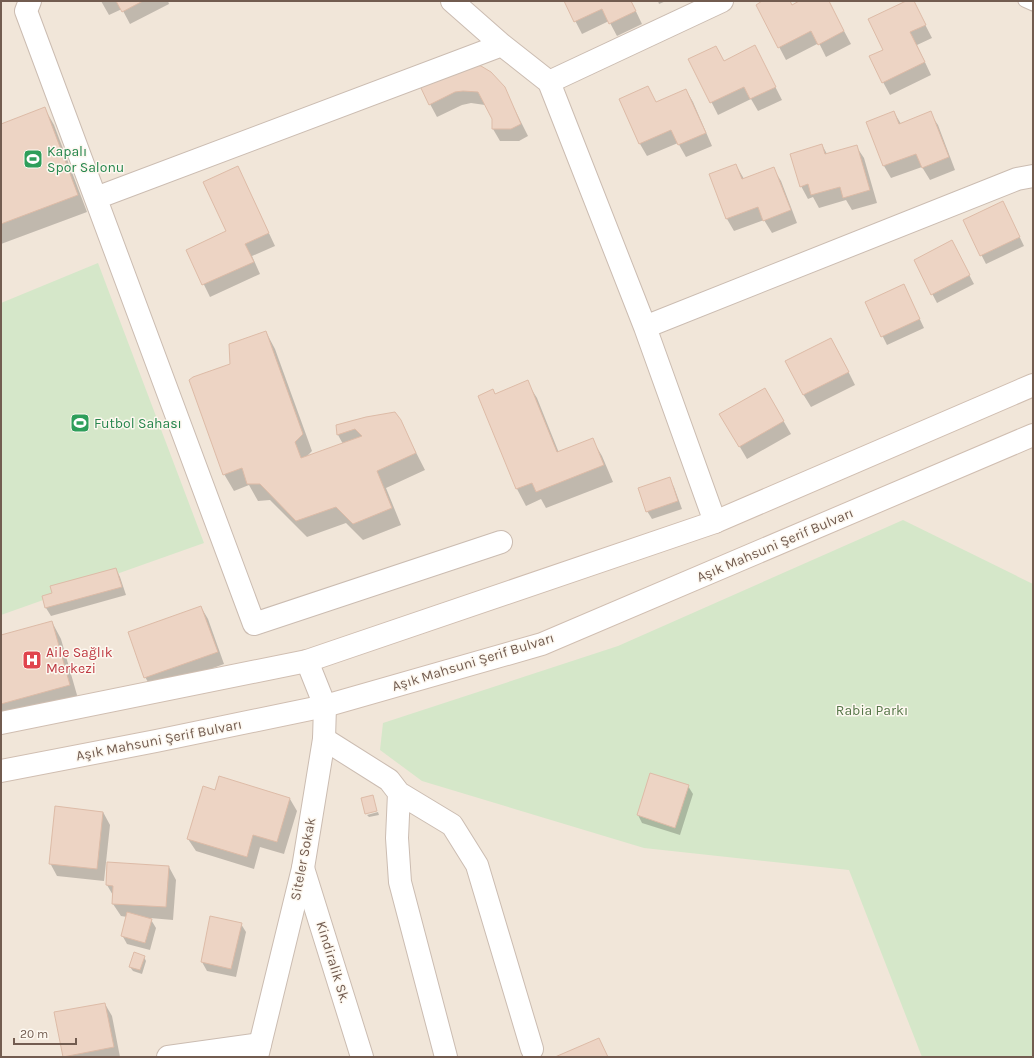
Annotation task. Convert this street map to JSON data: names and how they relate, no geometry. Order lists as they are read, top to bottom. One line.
{"streets":{"street":["Aşık Mahsuni Şerif Bulvarı","Siteler Sokak","Kindiralik Sk."]},"crossings":[["Aşık Mahsuni Şerif Bulvarı","Siteler Sokak"],["Siteler Sokak","Kindiralik Sk."]],"parks":["Rabia Parkı"],"places":{"sports":["Kapalı Spor Salonu","Futbol Sahası"],"hospital":["Aile Sağlık Merkezi"]},"scale_bar":"20 m"}
